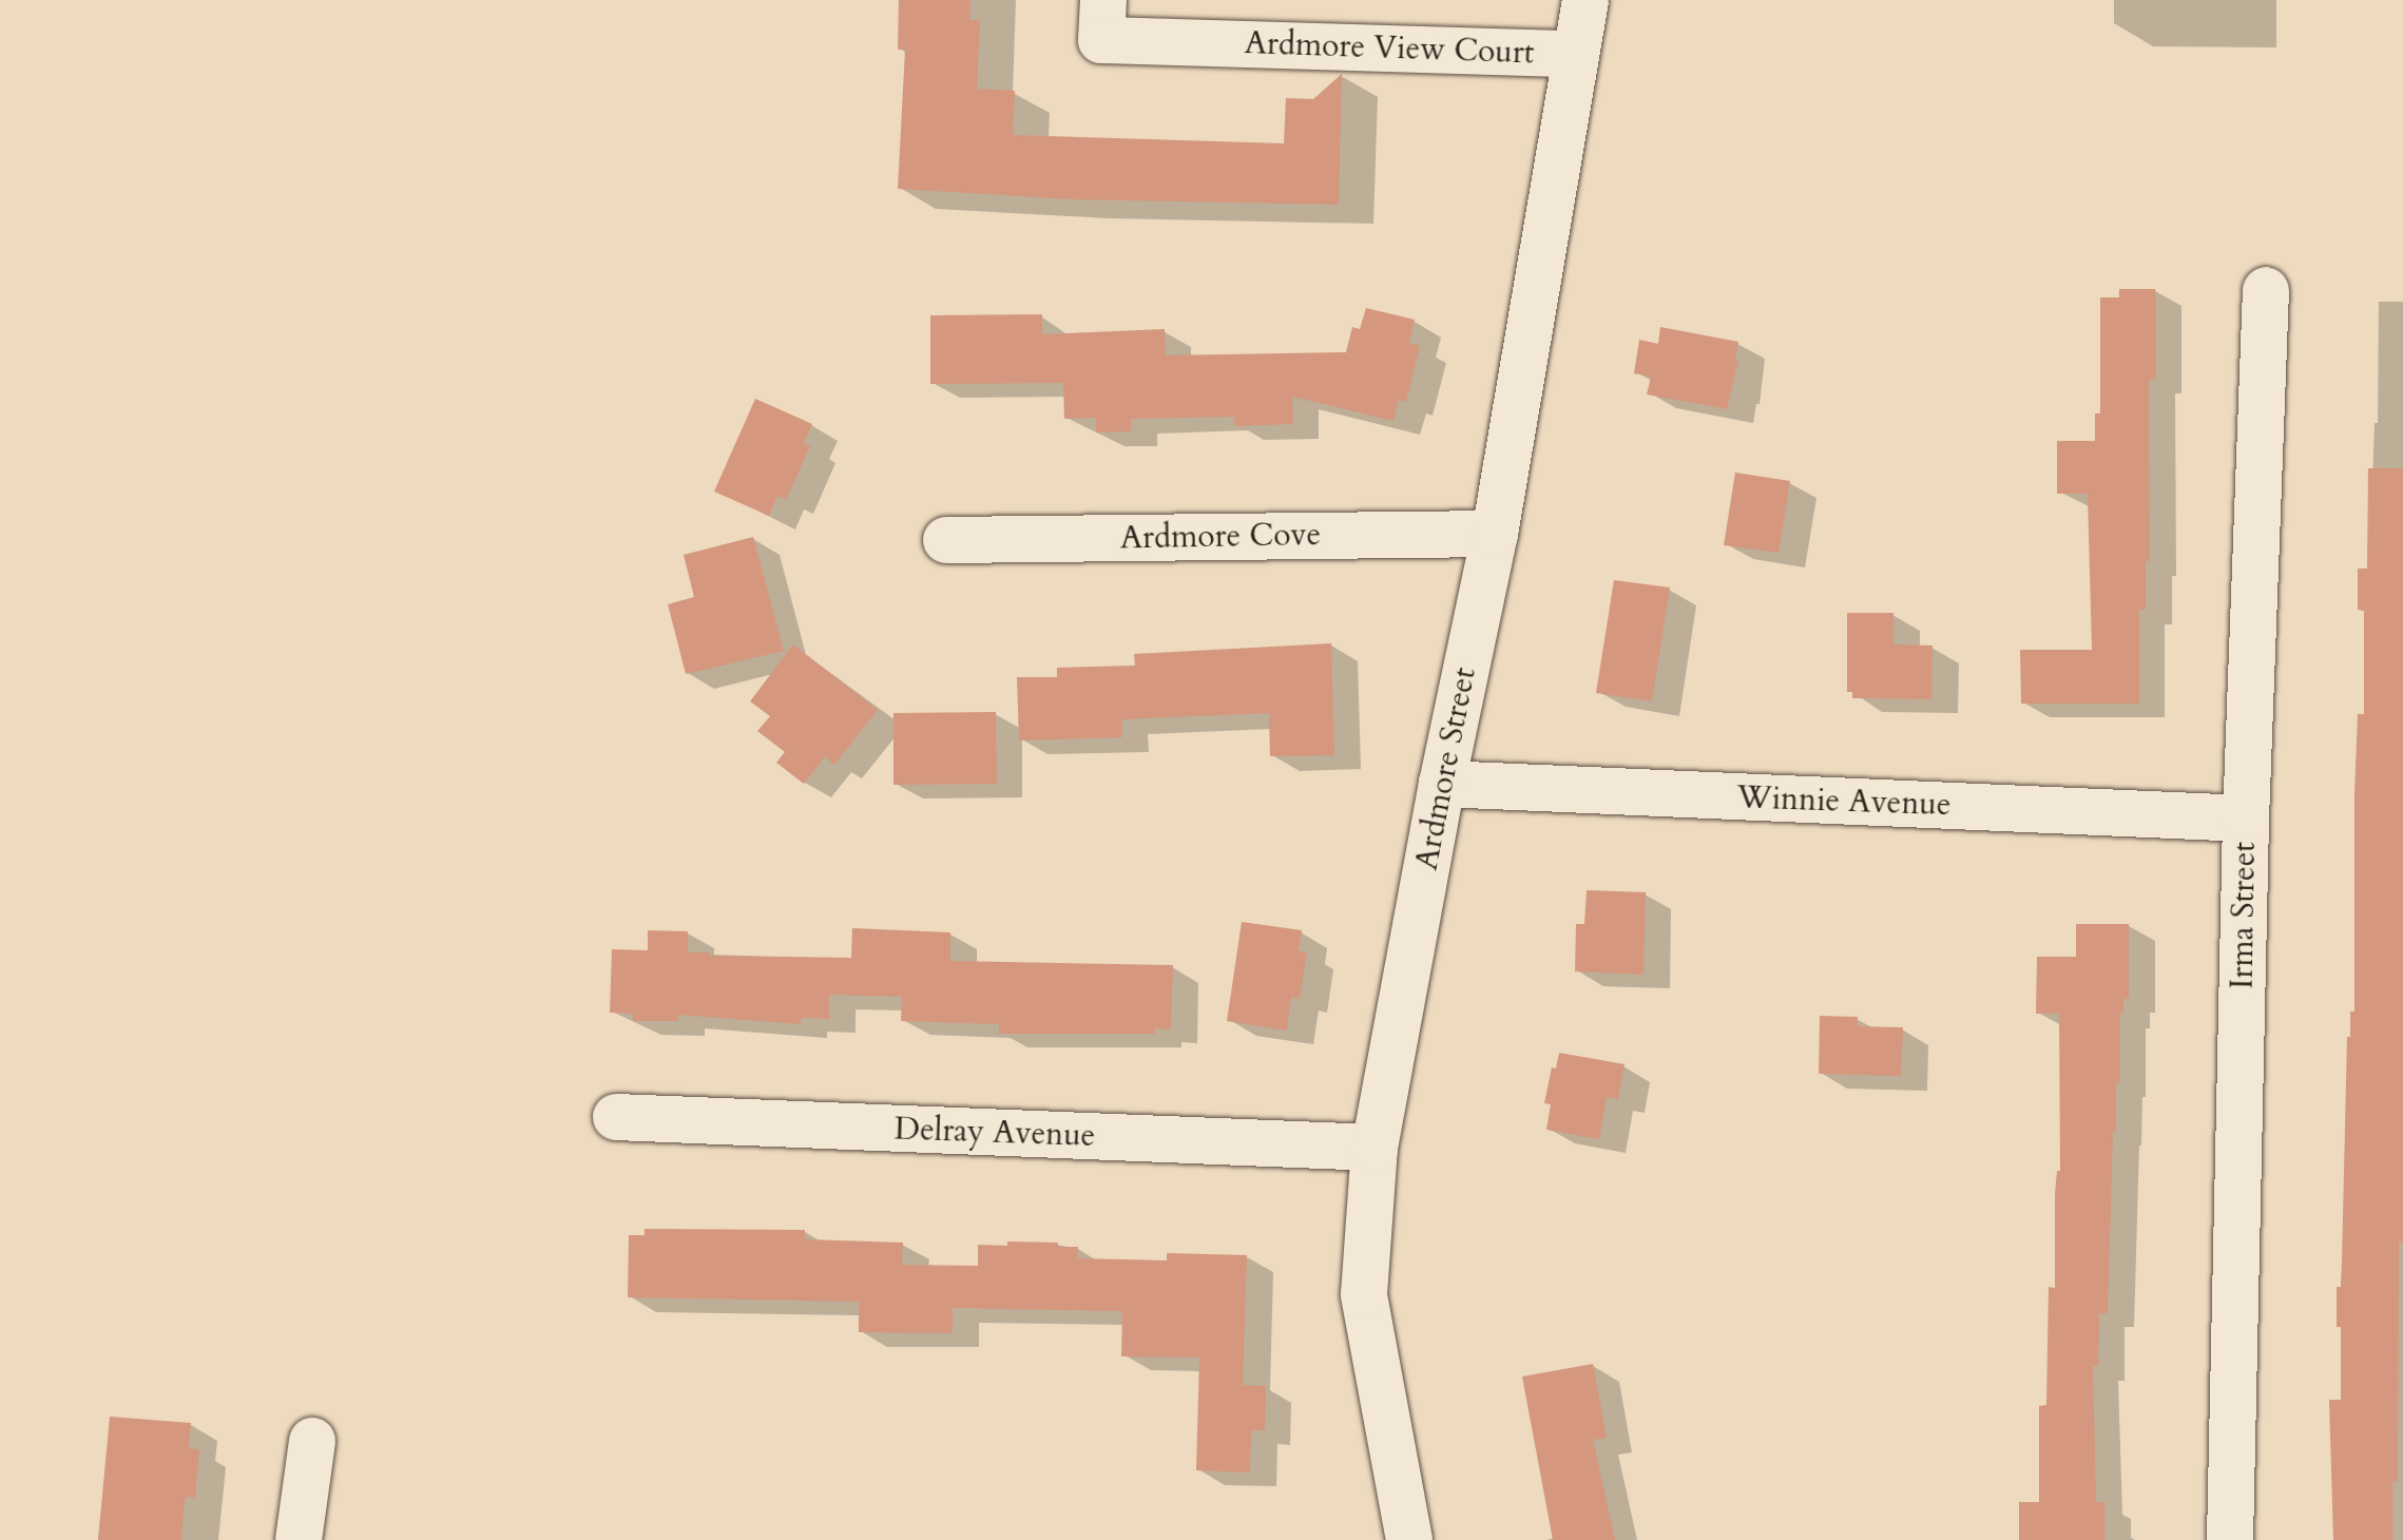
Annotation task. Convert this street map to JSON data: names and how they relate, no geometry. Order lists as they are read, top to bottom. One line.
{"streets":{"street":["Ardmore View Court","Ardmore Cove","Ardmore Street","Winnie Avenue","Irma Street","Delray Avenue"]},"crossings":[["Ardmore View Court","Ardmore Street"],["Ardmore Cove","Ardmore Street"],["Ardmore Street","Winnie Avenue"],["Ardmore Street","Delray Avenue"],["Winnie Avenue","Irma Street"]]}
